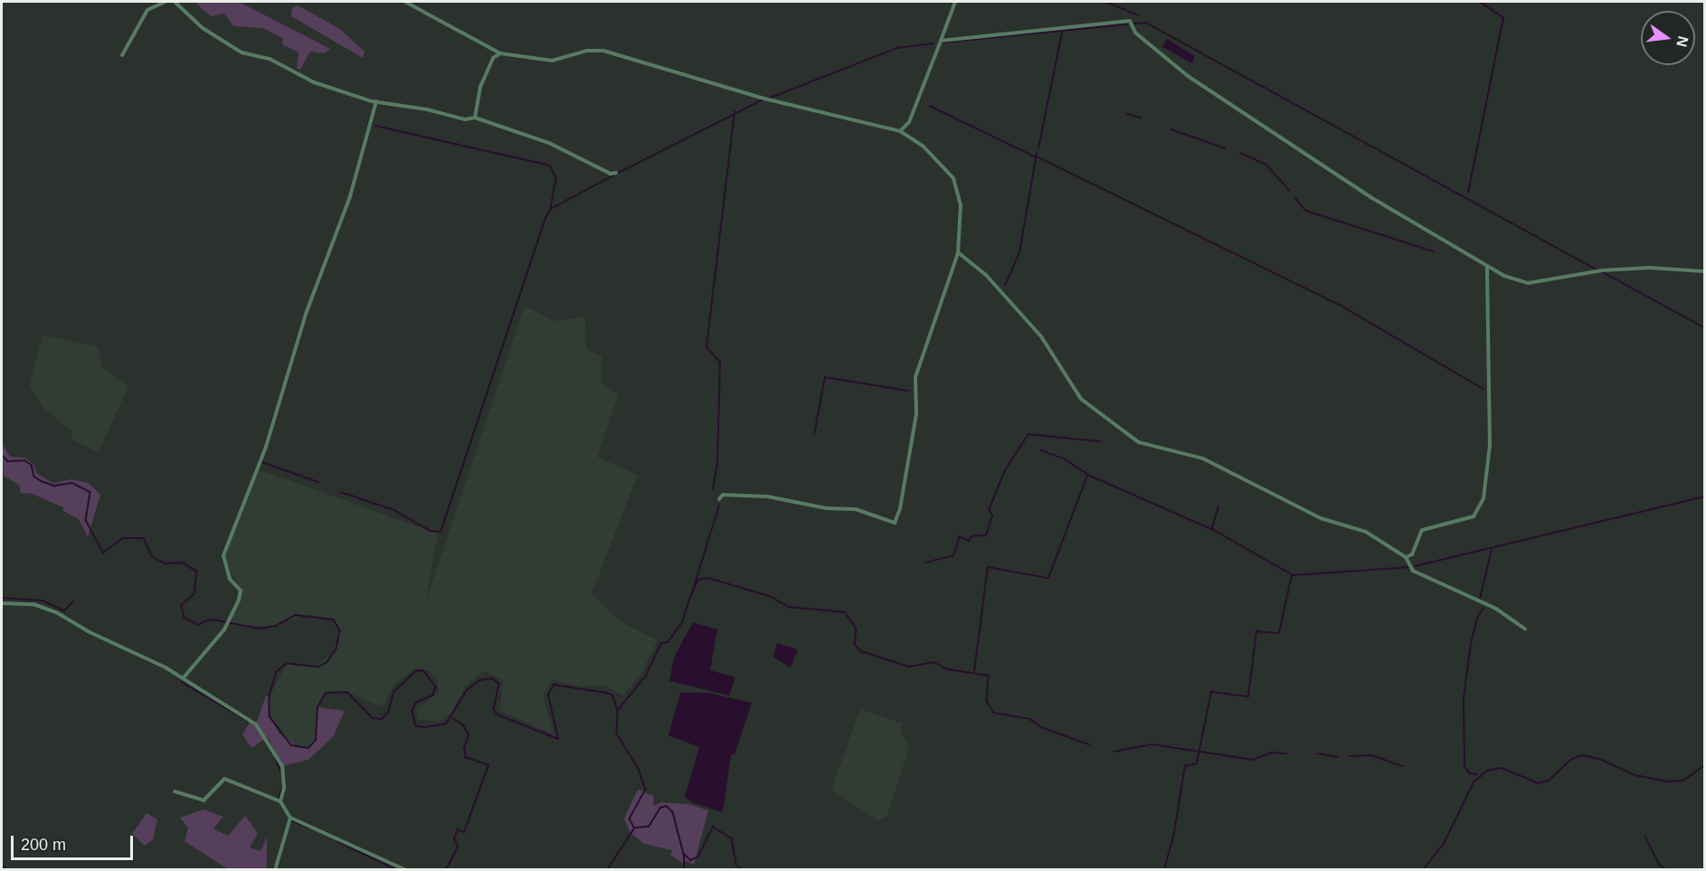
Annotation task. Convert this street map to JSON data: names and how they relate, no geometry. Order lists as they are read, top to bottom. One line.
{"scale_bar":"200 m","north":"right"}
